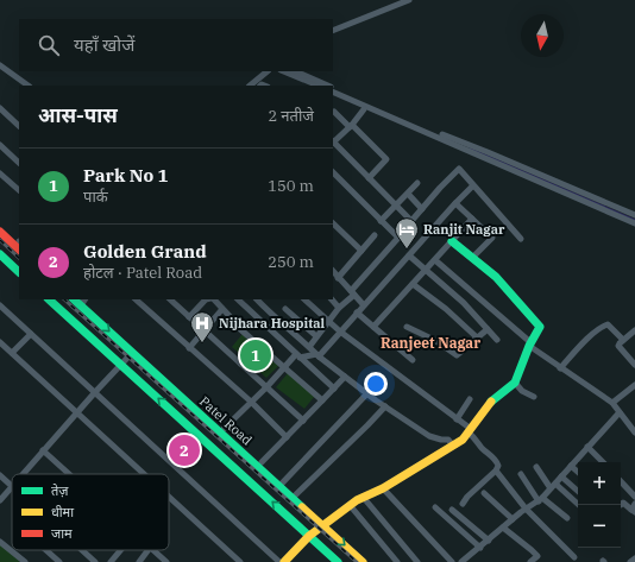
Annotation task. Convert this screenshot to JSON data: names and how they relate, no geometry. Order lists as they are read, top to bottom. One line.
{"streets":{"main road":["Patel Road"]},"districts":["Ranjeet Nagar"],"places":{"hotel":["Ranjit Nagar"],"hospital":["Nijhara Hospital"]},"legend":["तेज़","धीमा","जाम"],"north":"bottom","page":{"search":"यहाँ खोजें","heading":["आस-पास","2 नतीजे"],"list":[{"mark":"1","name":"Park No 1","note":"पार्क","value":"150 m"},{"mark":"2","name":"Golden Grand","note":"होटल · Patel Road","value":"250 m"}],"pins":["1","2"],"map_buttons":["+","−"]}}
